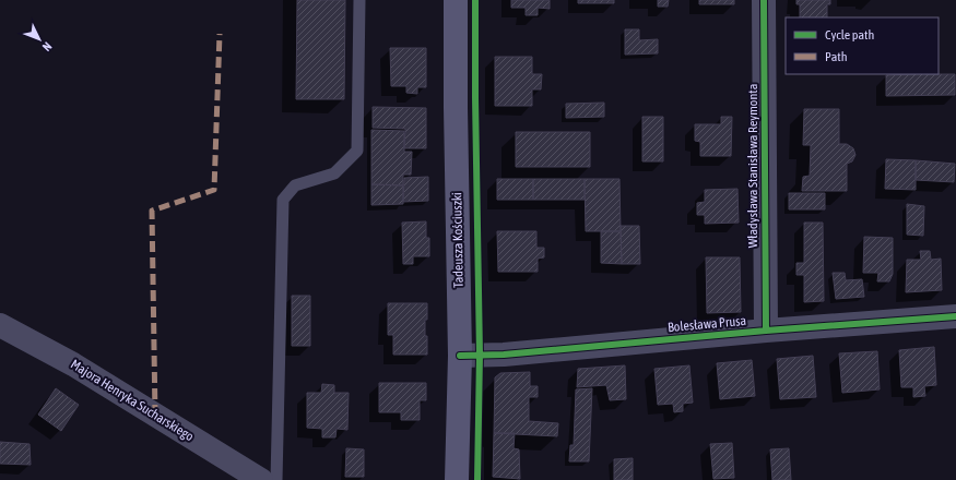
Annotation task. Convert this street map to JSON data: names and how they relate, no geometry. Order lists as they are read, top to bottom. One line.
{"streets":{"main road":["Tadeusza Kościuszki"],"street":["Władysława Stanisława Reymonta","Bolesława Prusa","Majora Henryka Sucharskiego"]},"crossings":[["Władysława Stanisława Reymonta","Bolesława Prusa"],["Tadeusza Kościuszki","Bolesława Prusa"]],"legend":["Cycle path","Path"],"north":"bottom right"}
